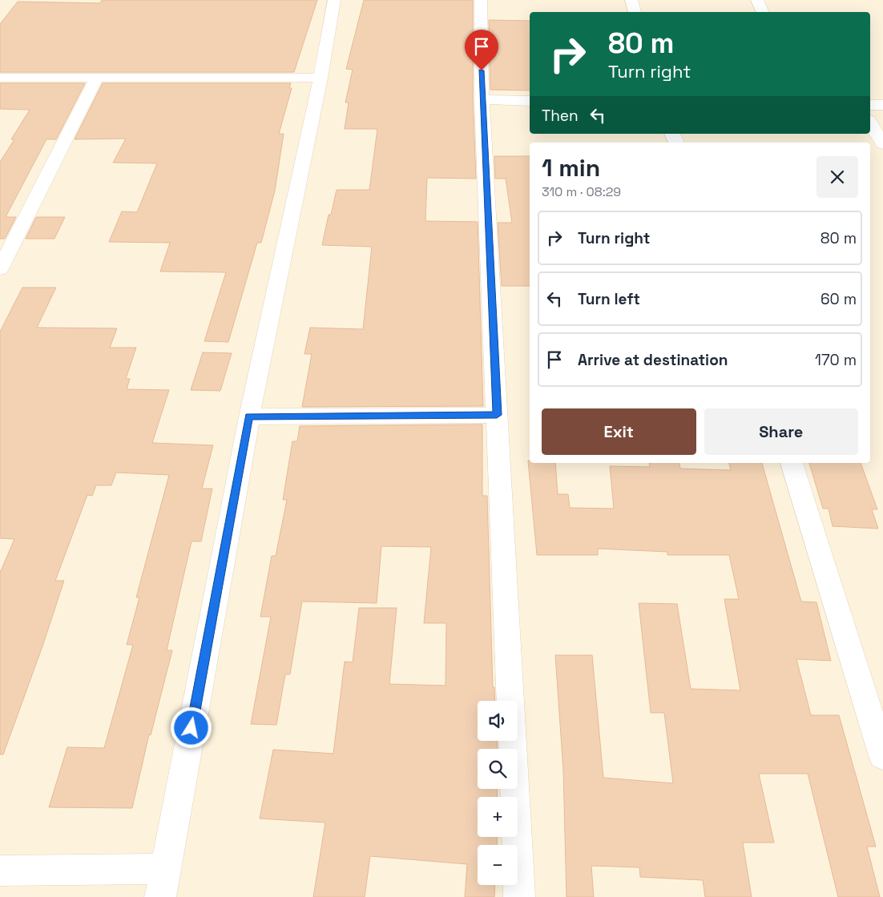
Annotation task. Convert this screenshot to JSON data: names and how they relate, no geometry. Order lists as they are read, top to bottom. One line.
{"page":{"turn":["80 m","Turn right"],"then":"Then","heading":["1 min","310 m · 08:29"],"list":[{"name":"Turn right","value":"80 m"},{"name":"Turn left","value":"60 m"},{"name":"Arrive at destination","value":"170 m"}],"buttons":["Exit","Share"],"map_buttons":["+","−"]}}
